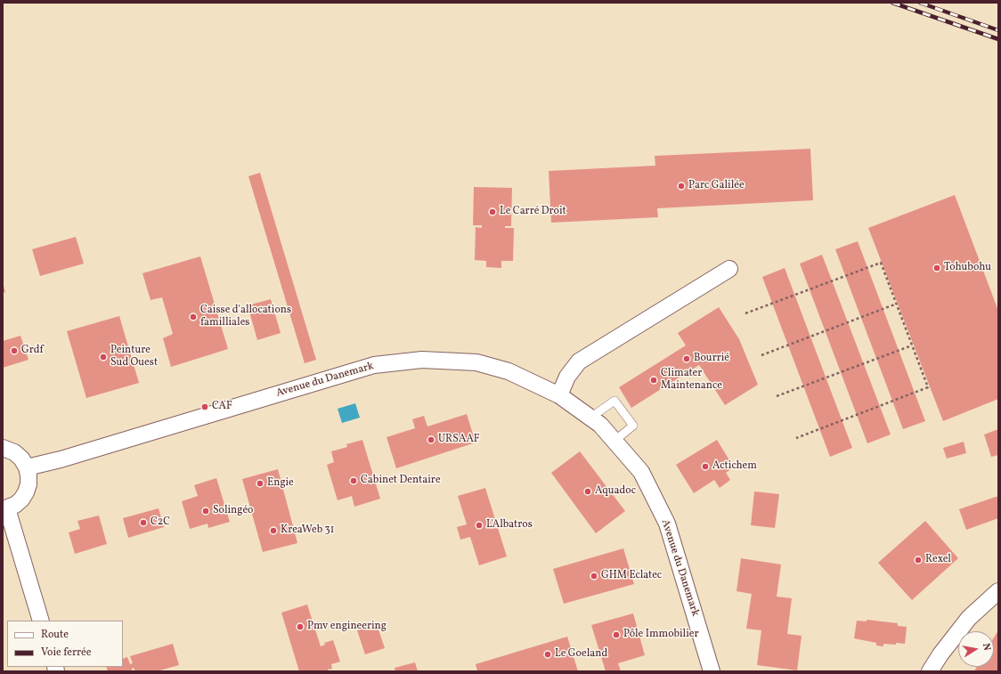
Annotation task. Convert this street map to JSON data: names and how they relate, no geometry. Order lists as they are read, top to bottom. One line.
{"streets":{"street":["Avenue du Danemark"]},"places":["Parc Galilée","Le Carré Droit","Tohubohu","Caisse d'allocations familliales","Grdf","Peinture Sud Ouest","Bourrié","Climater Maintenance","CAF","URSAAF","Actichem","Cabinet Dentaire","Engie","Aquadoc","Solingéo","C2C","L'Albatros","KreaWeb 31","Rexel","GHM Eclatec","Pmv engineering","Pôle Immobilier","Le Goeland"],"legend":["Route","Voie ferrée"],"north":"right"}
